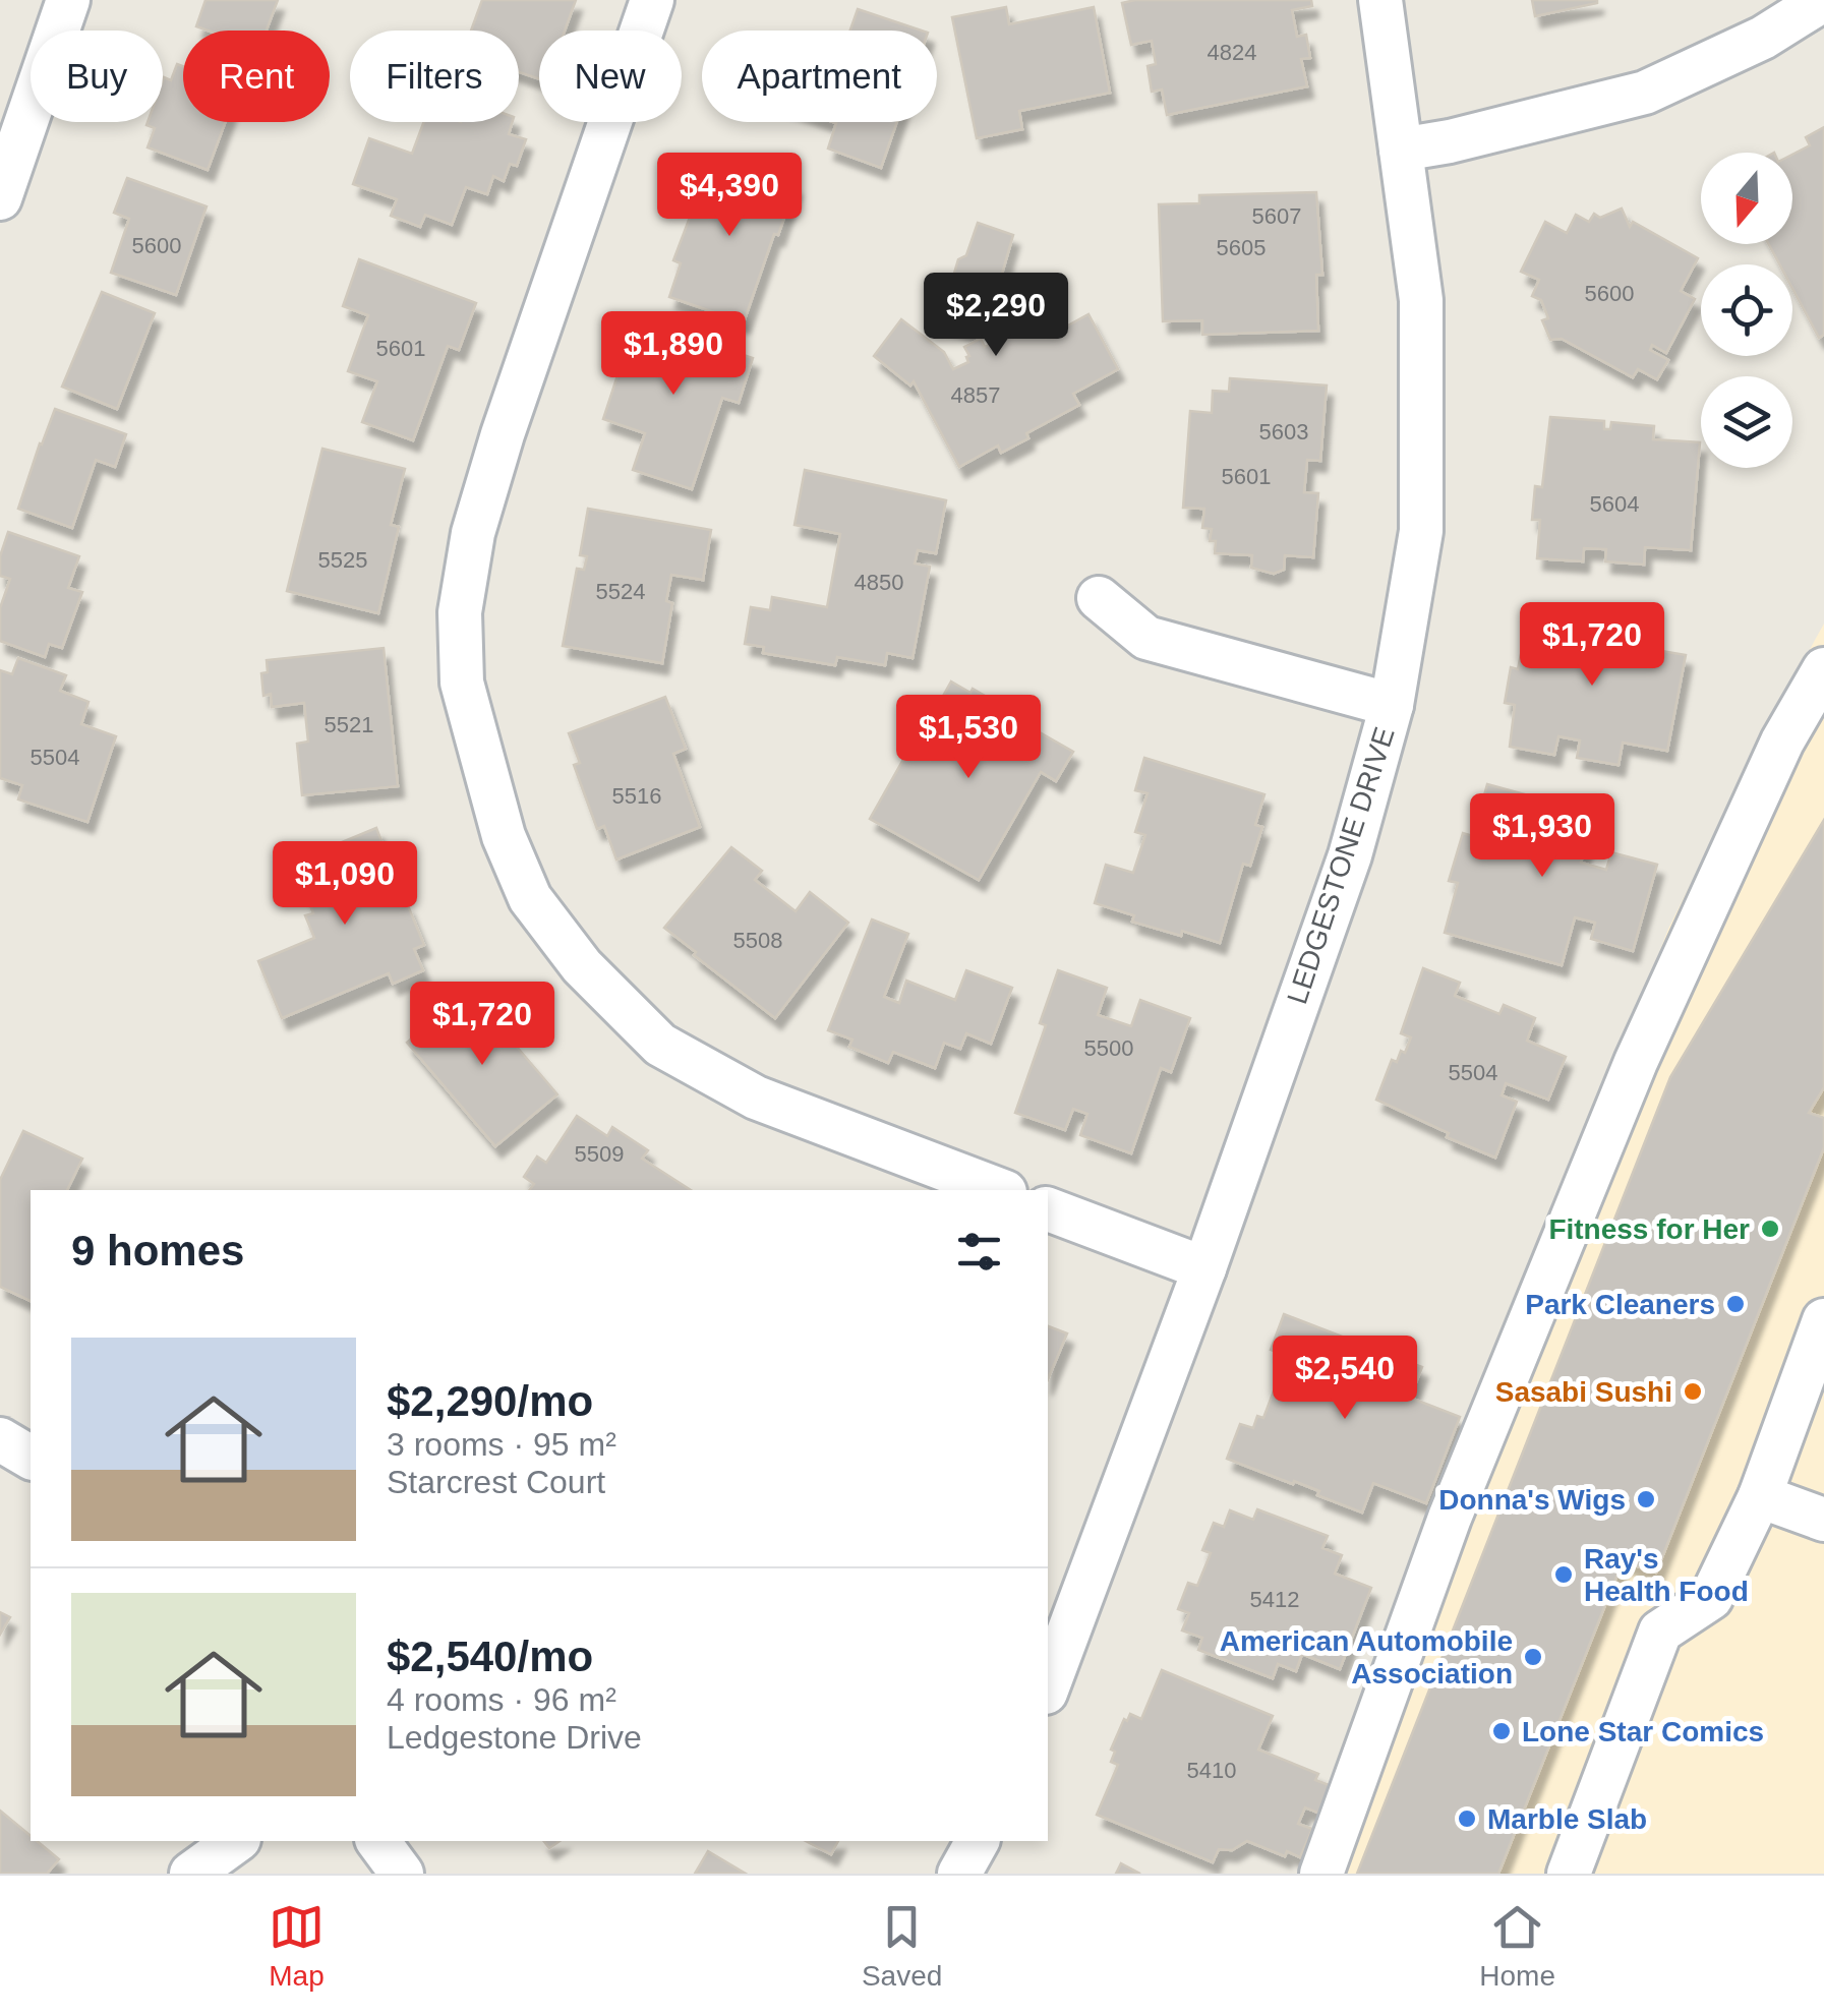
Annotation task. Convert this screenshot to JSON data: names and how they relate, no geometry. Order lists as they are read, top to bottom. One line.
{"streets":{"street":["LEDGESTONE DRIVE"]},"places":["Fitness for Her","Park Cleaners","Sasabi Sushi","Donna's Wigs","Ray's Health Food","American Automobile Association","Lone Star Comics","Marble Slab"],"house_numbers":["4824","5607","5600","5605","5600","5601","4857","5603","5601","5604","5525","4850","5524","5521","5504","5516","5508","5500","5504","5509","5412","5410"],"north":"bottom","page":{"chip":["Buy","Rent","Filters","New","Apartment"],"price":["$4,390","$2,290","$1,890","$1,720","$1,530","$1,930","$1,090","$1,720","$2,540"],"heading":"9 homes","list":[{"name":"$2,290/mo","note":"3 rooms · 95 m² · Starcrest Court"},{"name":"$2,540/mo","note":"4 rooms · 96 m² · Ledgestone Drive"}],"tabs":["Map","Saved","Home"]}}
